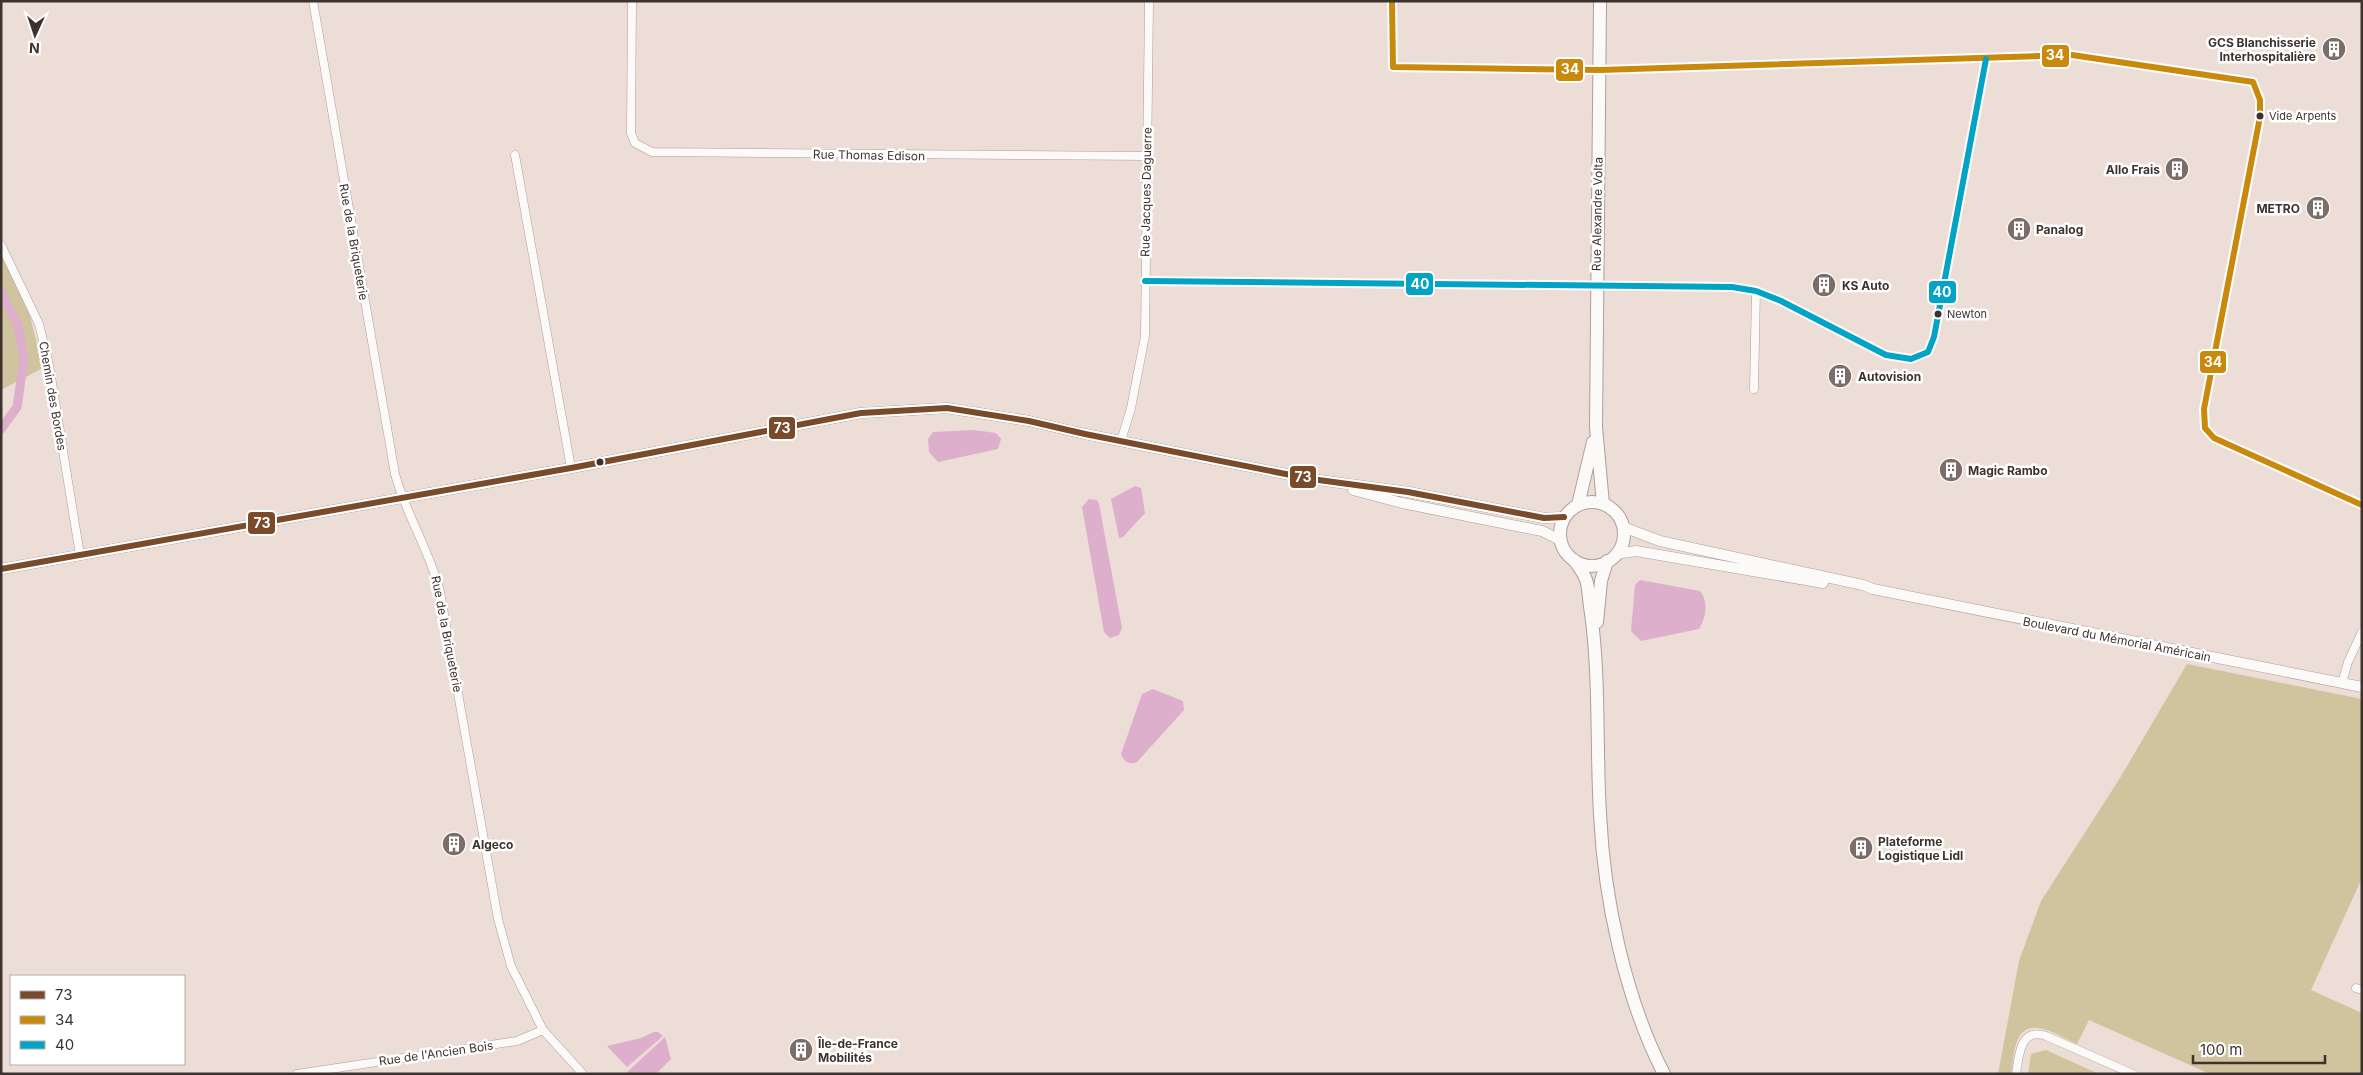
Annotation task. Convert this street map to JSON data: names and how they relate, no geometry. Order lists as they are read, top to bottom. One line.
{"streets":{"main road":["Rue Alexandre Volta"],"street":["Rue Thomas Edison","Rue Jacques Daguerre","Rue de la Briqueterie","Chemin des Bordes","Boulevard du Mémorial Américain","Rue de l'Ancien Bois"]},"crossings":[["Rue Thomas Edison","Rue Jacques Daguerre"],["Rue Alexandre Volta","Boulevard du Mémorial Américain"],["Rue de la Briqueterie","Rue de l'Ancien Bois"]],"places":{"building":["GCS Blanchisserie Interhospitalière","Allo Frais","METRO","Panalog","KS Auto","Autovision","Magic Rambo","Algeco","Plateforme Logistique Lidl","Île-de-France Mobilités"],"other":["Vide Arpents","Newton"]},"lines":["transit line 34","transit line 40","transit line 73"],"legend":["73","34","40"],"scale_bar":"100 m","north":"bottom"}
